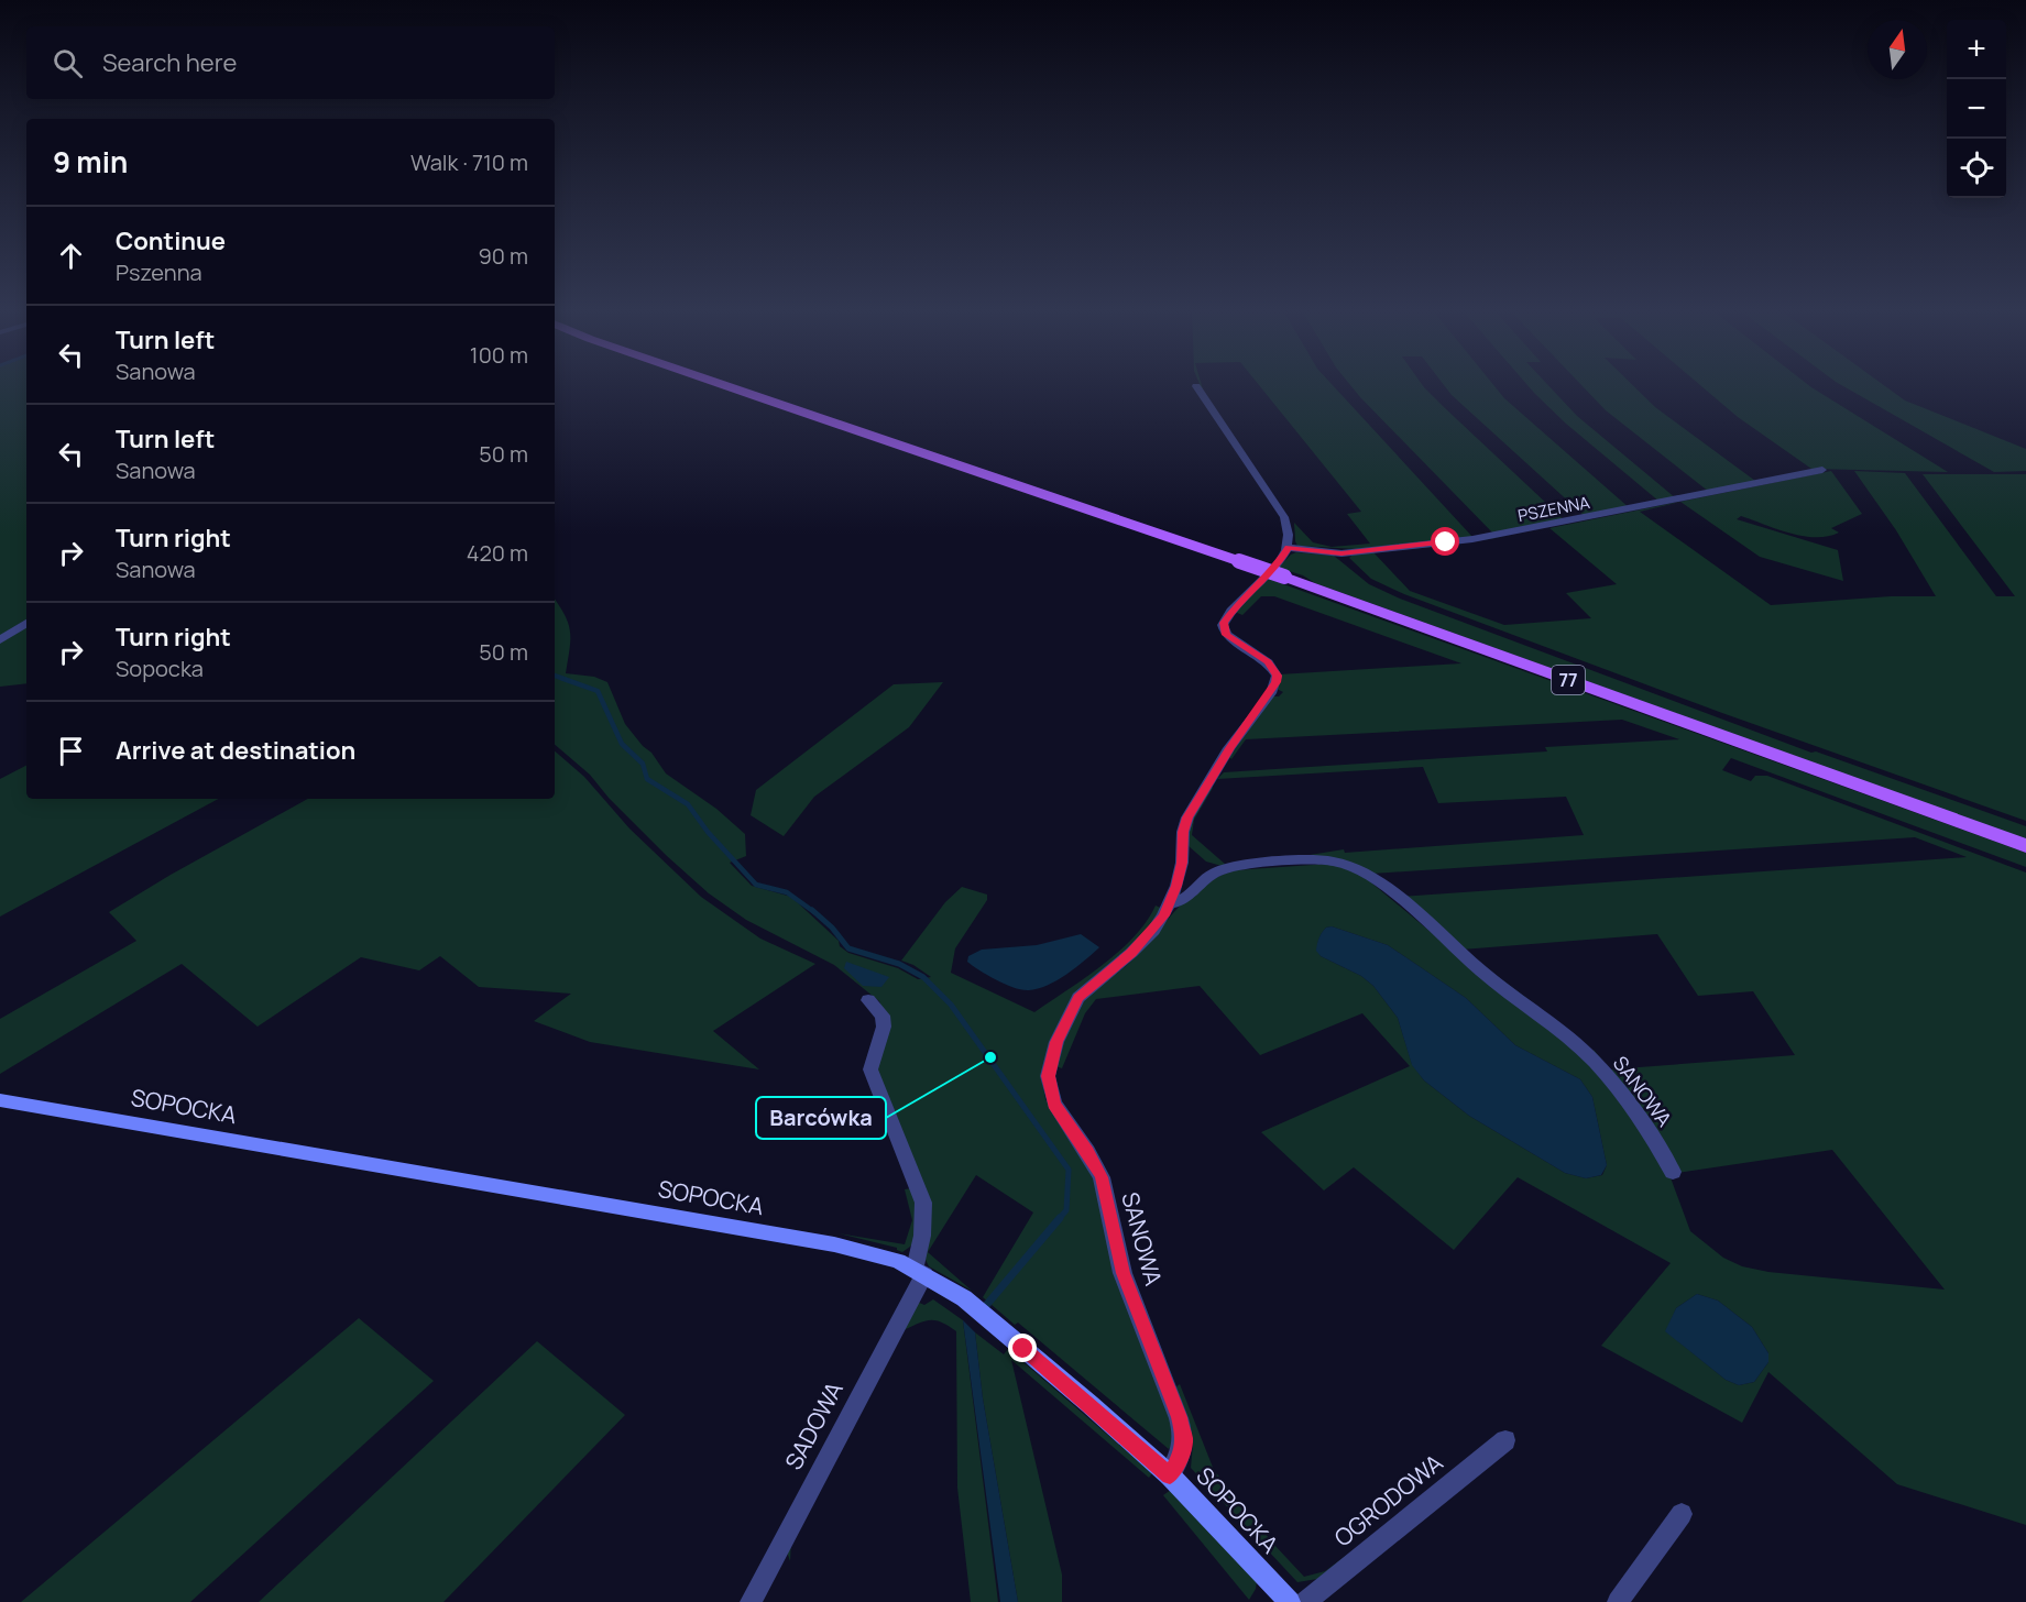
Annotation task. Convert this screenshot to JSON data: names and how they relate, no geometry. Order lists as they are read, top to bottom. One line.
{"streets":{"main road":["77"],"street":["PSZENNA","SANOWA","SOPOCKA","SADOWA","OGRODOWA"]},"crossings":[["PSZENNA","SANOWA"],["SANOWA","SOPOCKA"],["SOPOCKA","SADOWA"]],"places":["Barcówka"],"north":"top","page":{"map_buttons":["+","−"],"search":"Search here","heading":["9 min","Walk · 710 m"],"list":[["Continue","Pszenna","90 m"],["Turn left","Sanowa","100 m"],["Turn left","Sanowa","50 m"],["Turn right","Sanowa","420 m"],["Turn right","Sopocka","50 m"],"Arrive at destination"]}}
